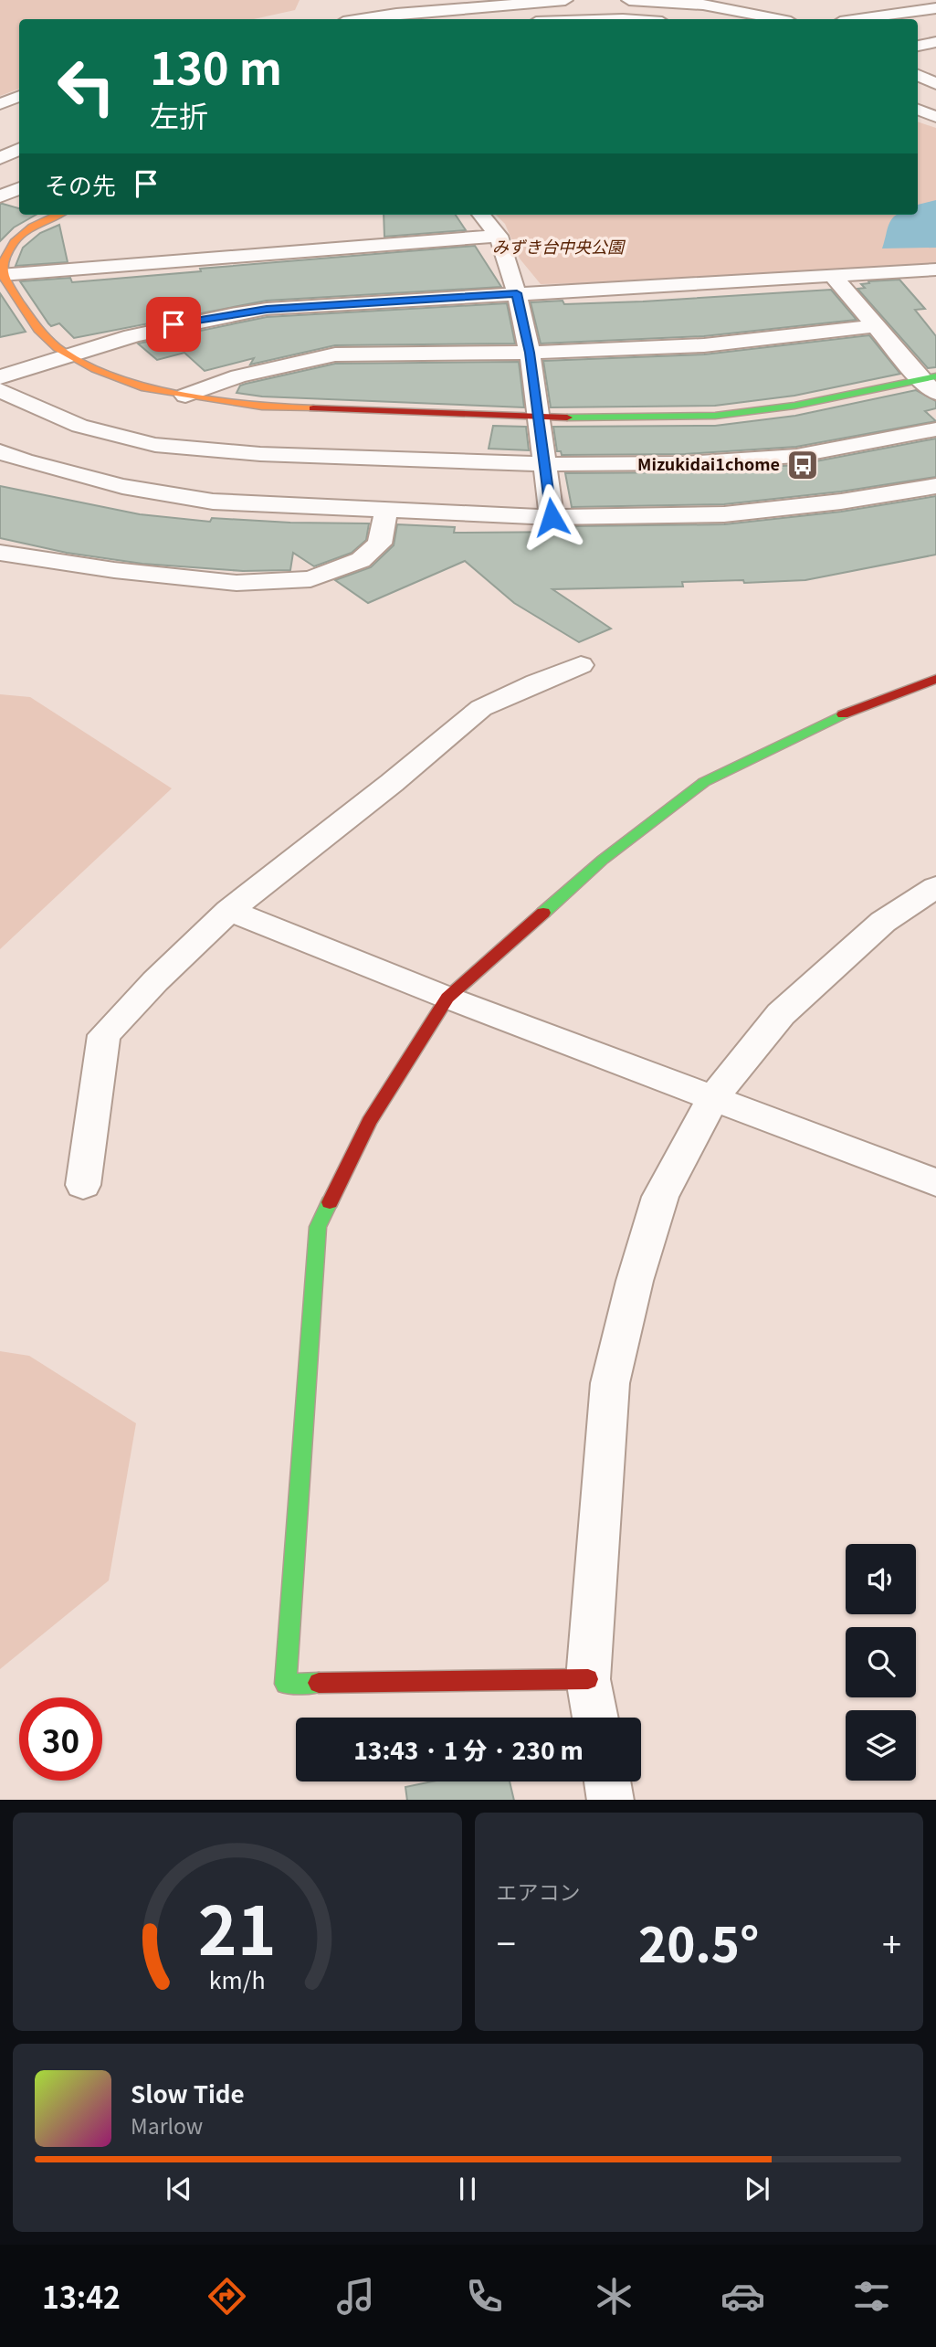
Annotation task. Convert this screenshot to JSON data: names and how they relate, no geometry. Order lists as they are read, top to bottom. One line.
{"parks":["みずき台中央公園"],"places":{"bus stop":["Mizukidai1chome"]},"page":{"turn":["130 m","左折"],"then":"その先","limit":"30","trip":"13:43 · 1 分 · 230 m","tile":"エアコン","heat":["−","20.5°","+"],"song":["Slow Tide","Marlow"],"tabs":"13:42","gauge":["21","km/h"]}}
